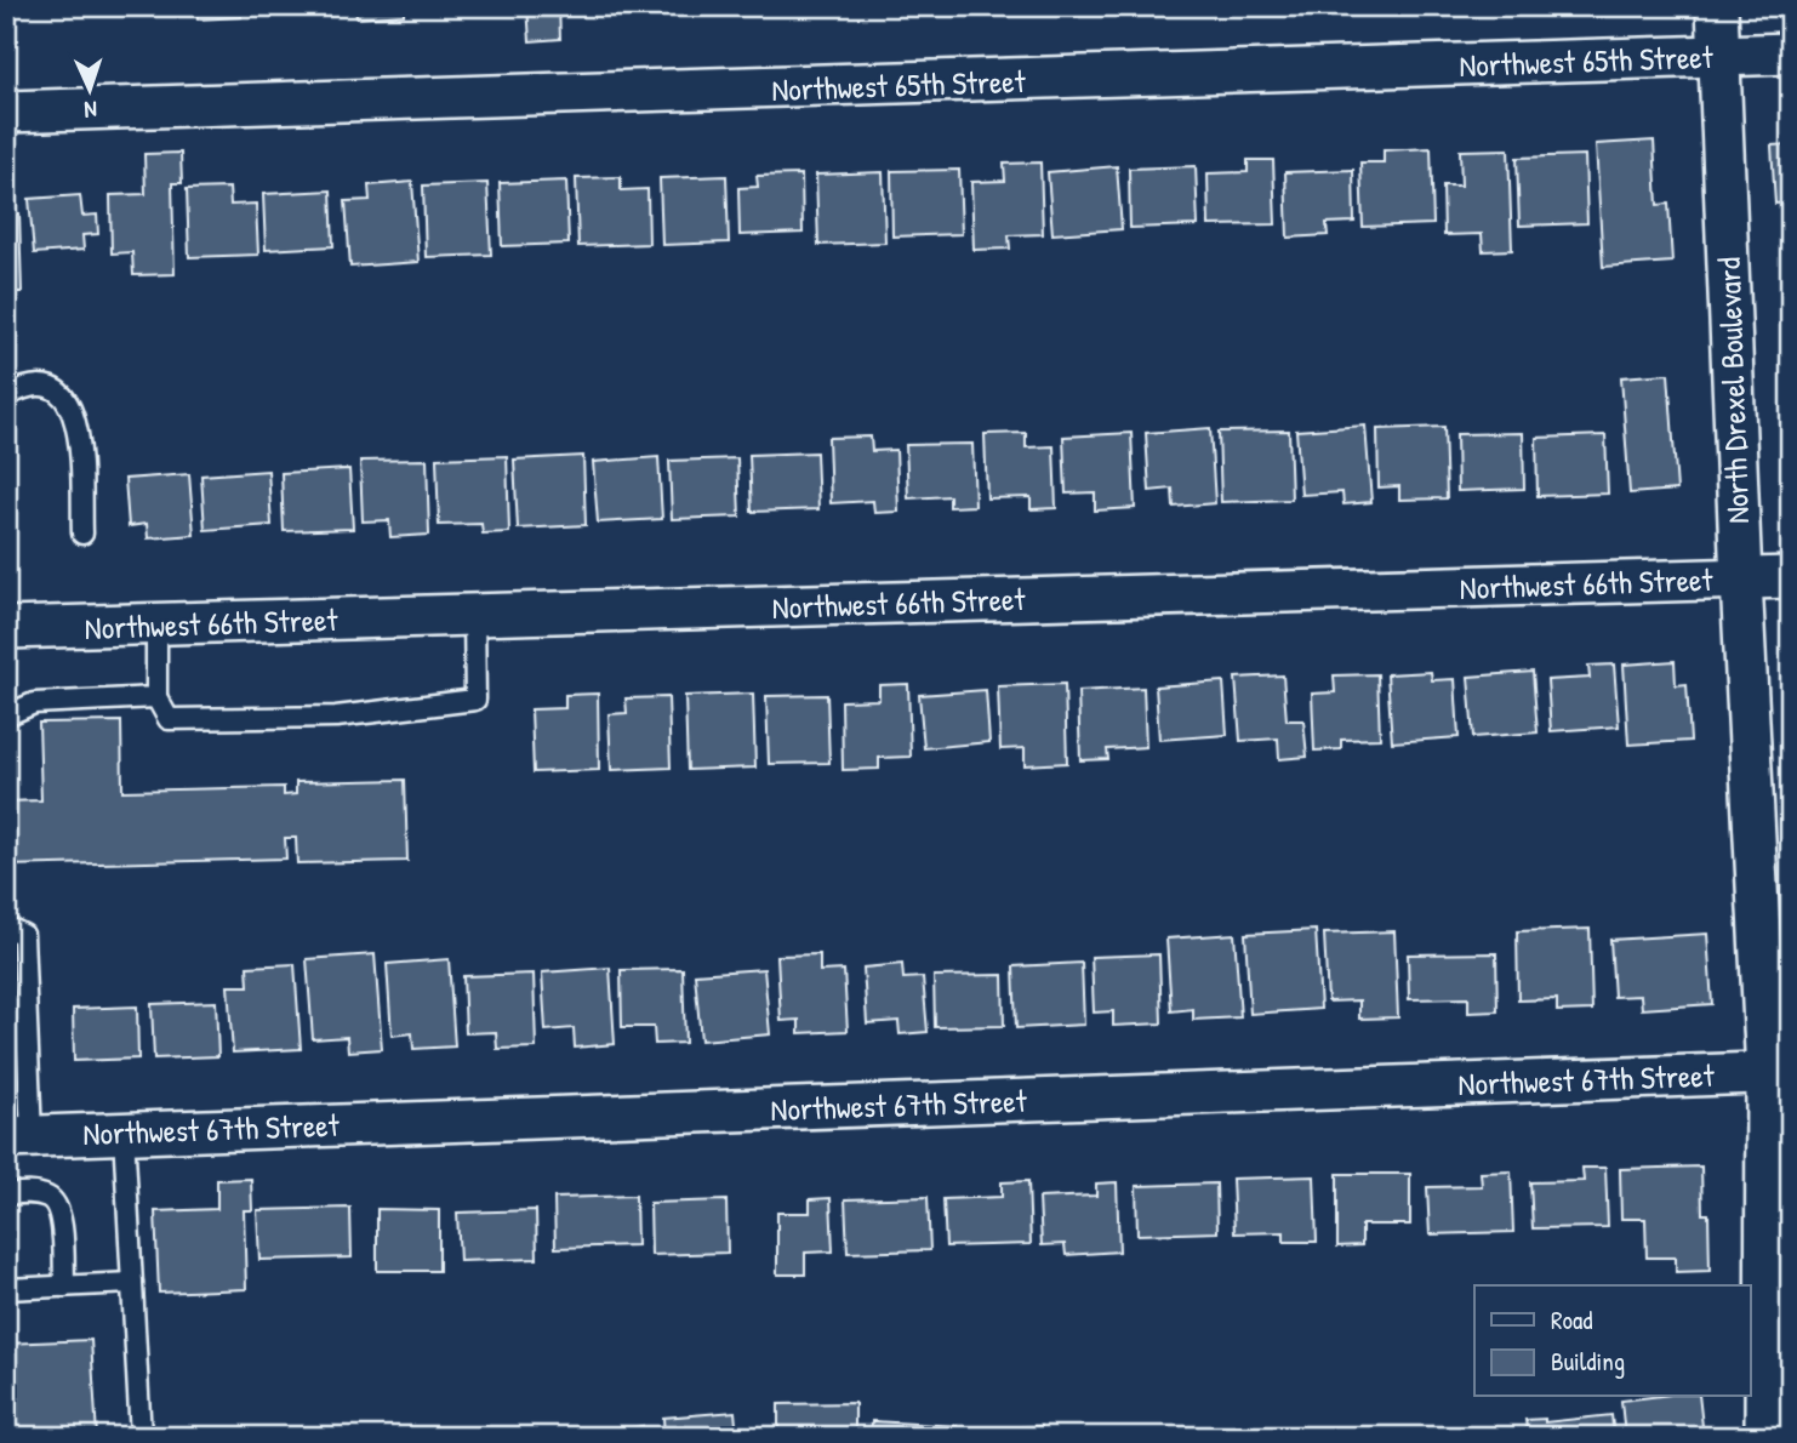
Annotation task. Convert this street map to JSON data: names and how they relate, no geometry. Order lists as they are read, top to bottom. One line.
{"streets":{"street":["Northwest 65th Street","North Drexel Boulevard","Northwest 66th Street","Northwest 67th Street"]},"crossings":[["Northwest 65th Street","North Drexel Boulevard"],["North Drexel Boulevard","Northwest 66th Street"],["North Drexel Boulevard","Northwest 67th Street"]],"legend":["Road","Building"],"north":"bottom"}
